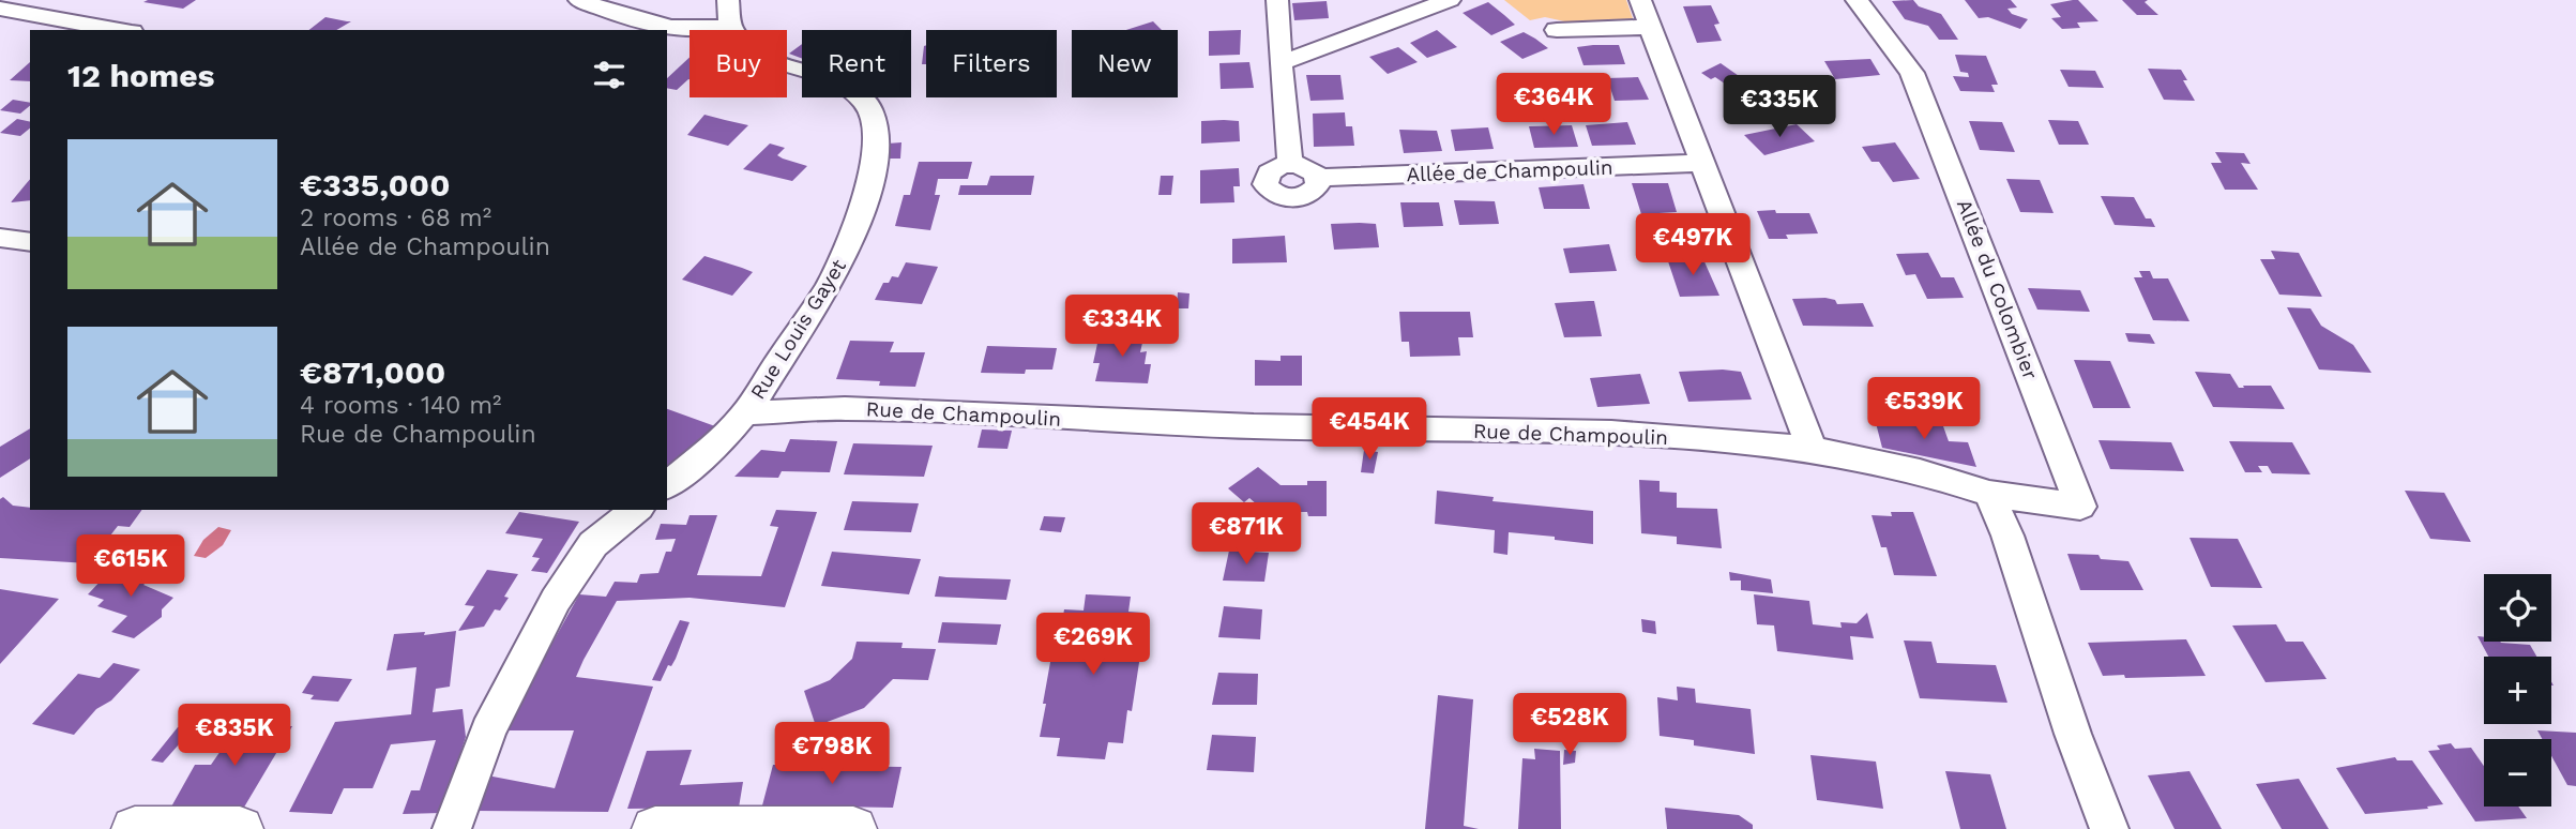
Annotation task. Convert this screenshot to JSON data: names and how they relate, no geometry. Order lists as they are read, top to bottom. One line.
{"streets":{"street":["Allée de Champoulin","Allée du Colombier","Rue Louis Gayet","Rue de Champoulin"]},"crossings":[["Allée du Colombier","Rue de Champoulin"],["Rue Louis Gayet","Rue de Champoulin"]],"page":{"chip":["Buy","Rent","Filters","New"],"heading":"12 homes","price":["€364K","€335K","€497K","€334K","€539K","€454K","€871K","€615K","€269K","€528K","€835K","€798K"],"list":[{"name":"€335,000","note":"2 rooms · 68 m² · Allée de Champoulin"},{"name":"€871,000","note":"4 rooms · 140 m² · Rue de Champoulin"}],"map_buttons":["+","−"]}}
